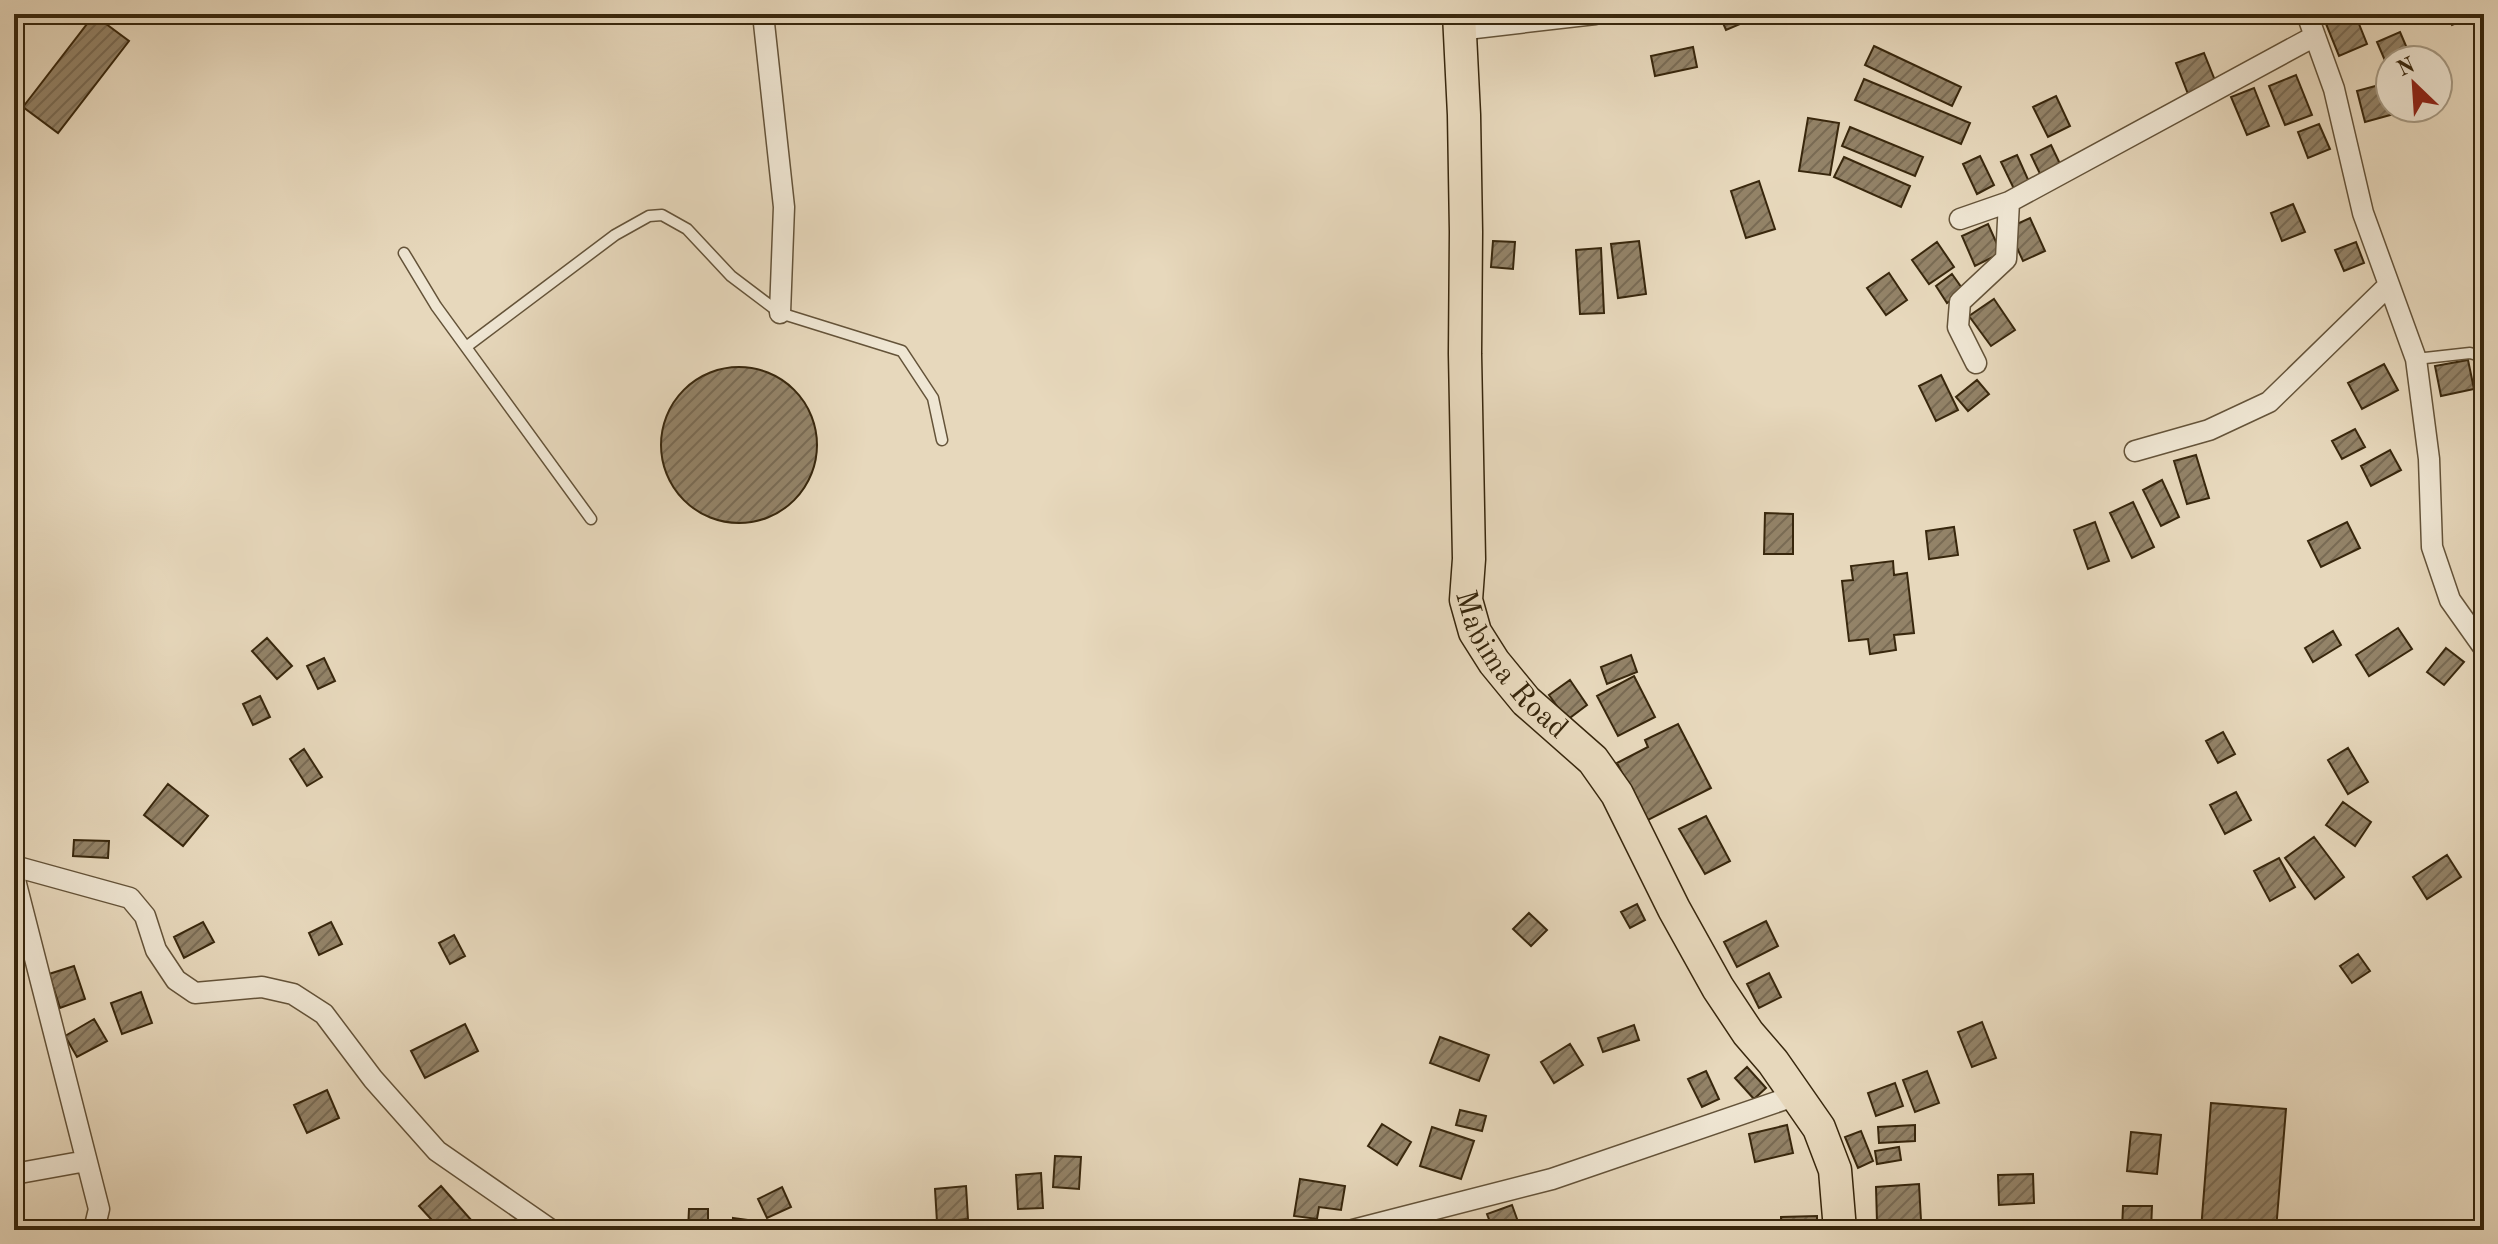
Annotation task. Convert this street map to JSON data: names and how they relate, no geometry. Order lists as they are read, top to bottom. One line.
{"streets":{"main road":["Mabima Road"]},"north":"top left"}
